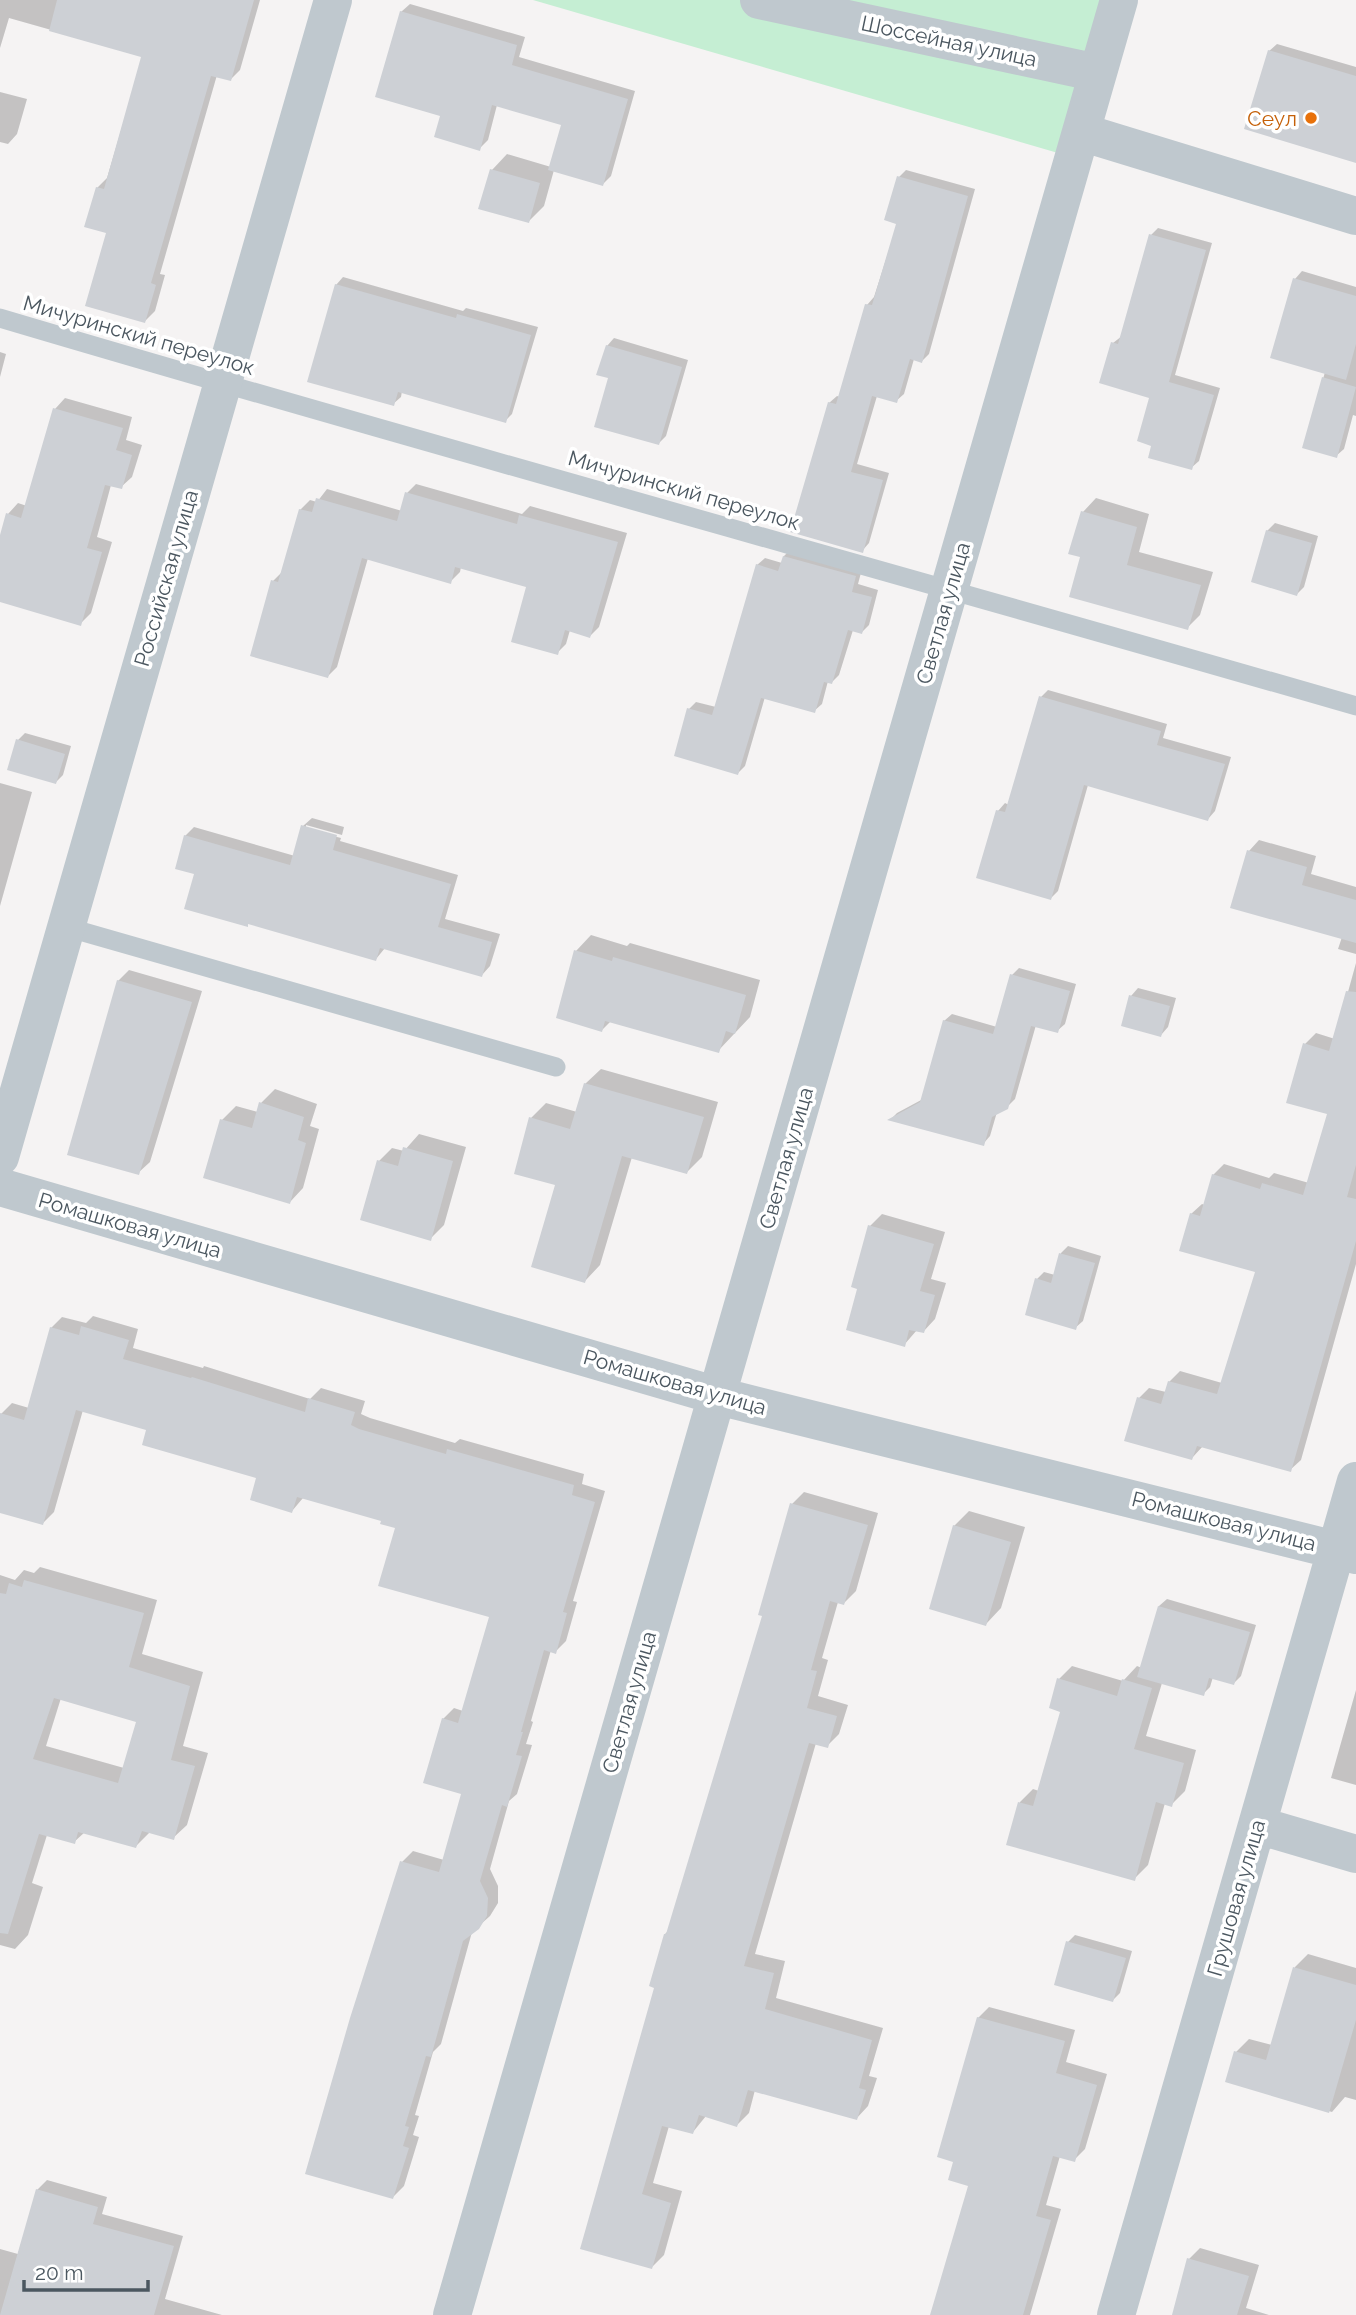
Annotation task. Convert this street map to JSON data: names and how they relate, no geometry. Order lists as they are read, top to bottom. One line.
{"streets":{"street":["Шоссейная улица","Российская улица","Светлая улица","Ромашковая улица","Грушовая улица"],"lane":["Мичуринский переулок"]},"crossings":[["Шоссейная улица","Светлая улица"],["Мичуринский переулок","Российская улица"],["Мичуринский переулок","Светлая улица"],["Светлая улица","Ромашковая улица"],["Ромашковая улица","Грушовая улица"]],"places":["Сеул"],"scale_bar":"20 m"}
